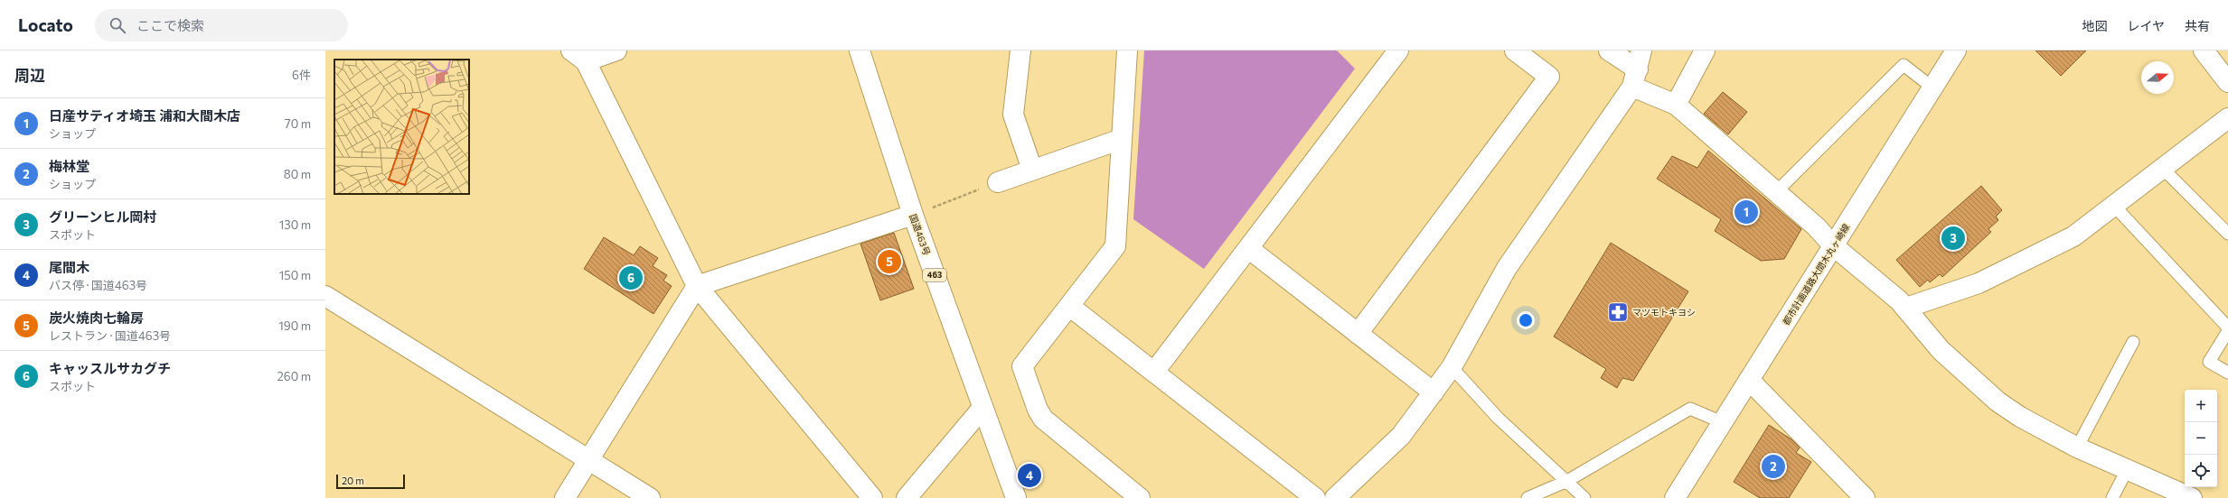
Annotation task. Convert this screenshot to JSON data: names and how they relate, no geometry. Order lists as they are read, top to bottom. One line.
{"streets":{"main road":["国道463号","都市計画道路大間木丸ヶ崎線","463"]},"places":{"pharmacy":["マツモトキヨシ"]},"scale_bar":"20 m","north":"right","page":{"header":"Locato","search":"ここで検索","nav":["地図","レイヤ","共有"],"heading":["周辺","6件"],"list":[{"mark":"1","name":"日産サティオ埼玉 浦和大間木店","note":"ショップ","value":"70 m"},{"mark":"2","name":"梅林堂","note":"ショップ","value":"80 m"},{"mark":"3","name":"グリーンヒル岡村","note":"スポット","value":"130 m"},{"mark":"4","name":"尾間木","note":"バス停 · 国道463号","value":"150 m"},{"mark":"5","name":"炭火焼肉七輪房","note":"レストラン · 国道463号","value":"190 m"},{"mark":"6","name":"キャッスルサカグチ","note":"スポット","value":"260 m"}],"pins":["1","3","5","6","2","4"],"map_buttons":["+","−"],"scale":"20 m"}}
